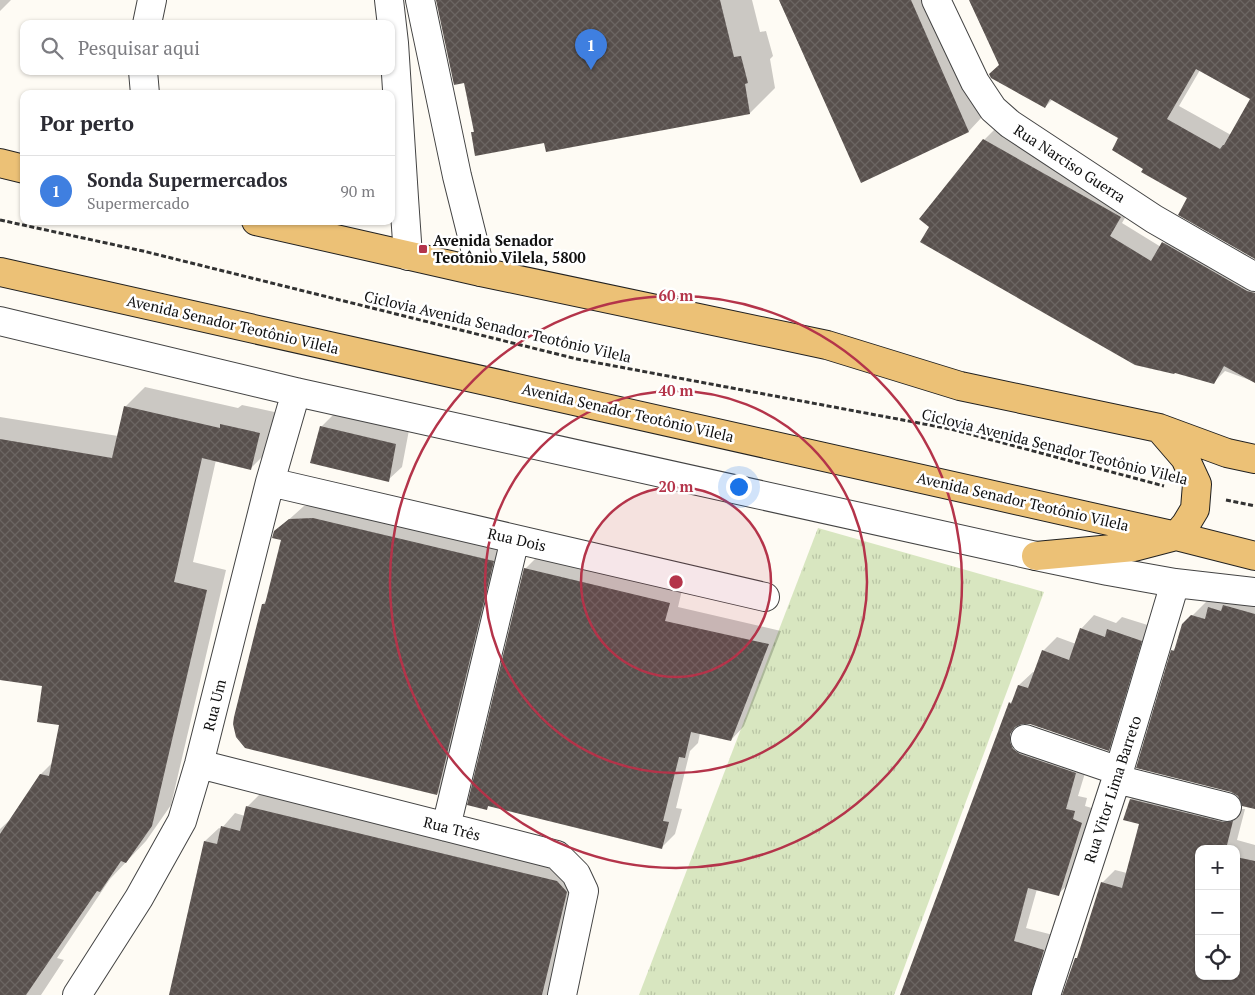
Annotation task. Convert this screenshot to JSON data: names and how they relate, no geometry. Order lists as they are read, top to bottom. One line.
{"streets":{"main road":["Avenida Senador Teotônio Vilela"],"street":["Rua Narciso Guerra","Rua Dois","Rua Um","Rua Vitor Lima Barreto","Rua Três"],"path":["Ciclovia Avenida Senador Teotônio Vilela"]},"crossings":[["Rua Dois","Rua Um"],["Rua Um","Rua Três"]],"places":{"transit":["Avenida Senador Teotônio Vilela, 5800"]},"page":{"search":"Pesquisar aqui","pins":"1","heading":"Por perto","list":[{"mark":"1","name":"Sonda Supermercados","note":"Supermercado","value":"90 m"}],"map_buttons":["+","−"]},"rings":["60 m","40 m","20 m"]}
